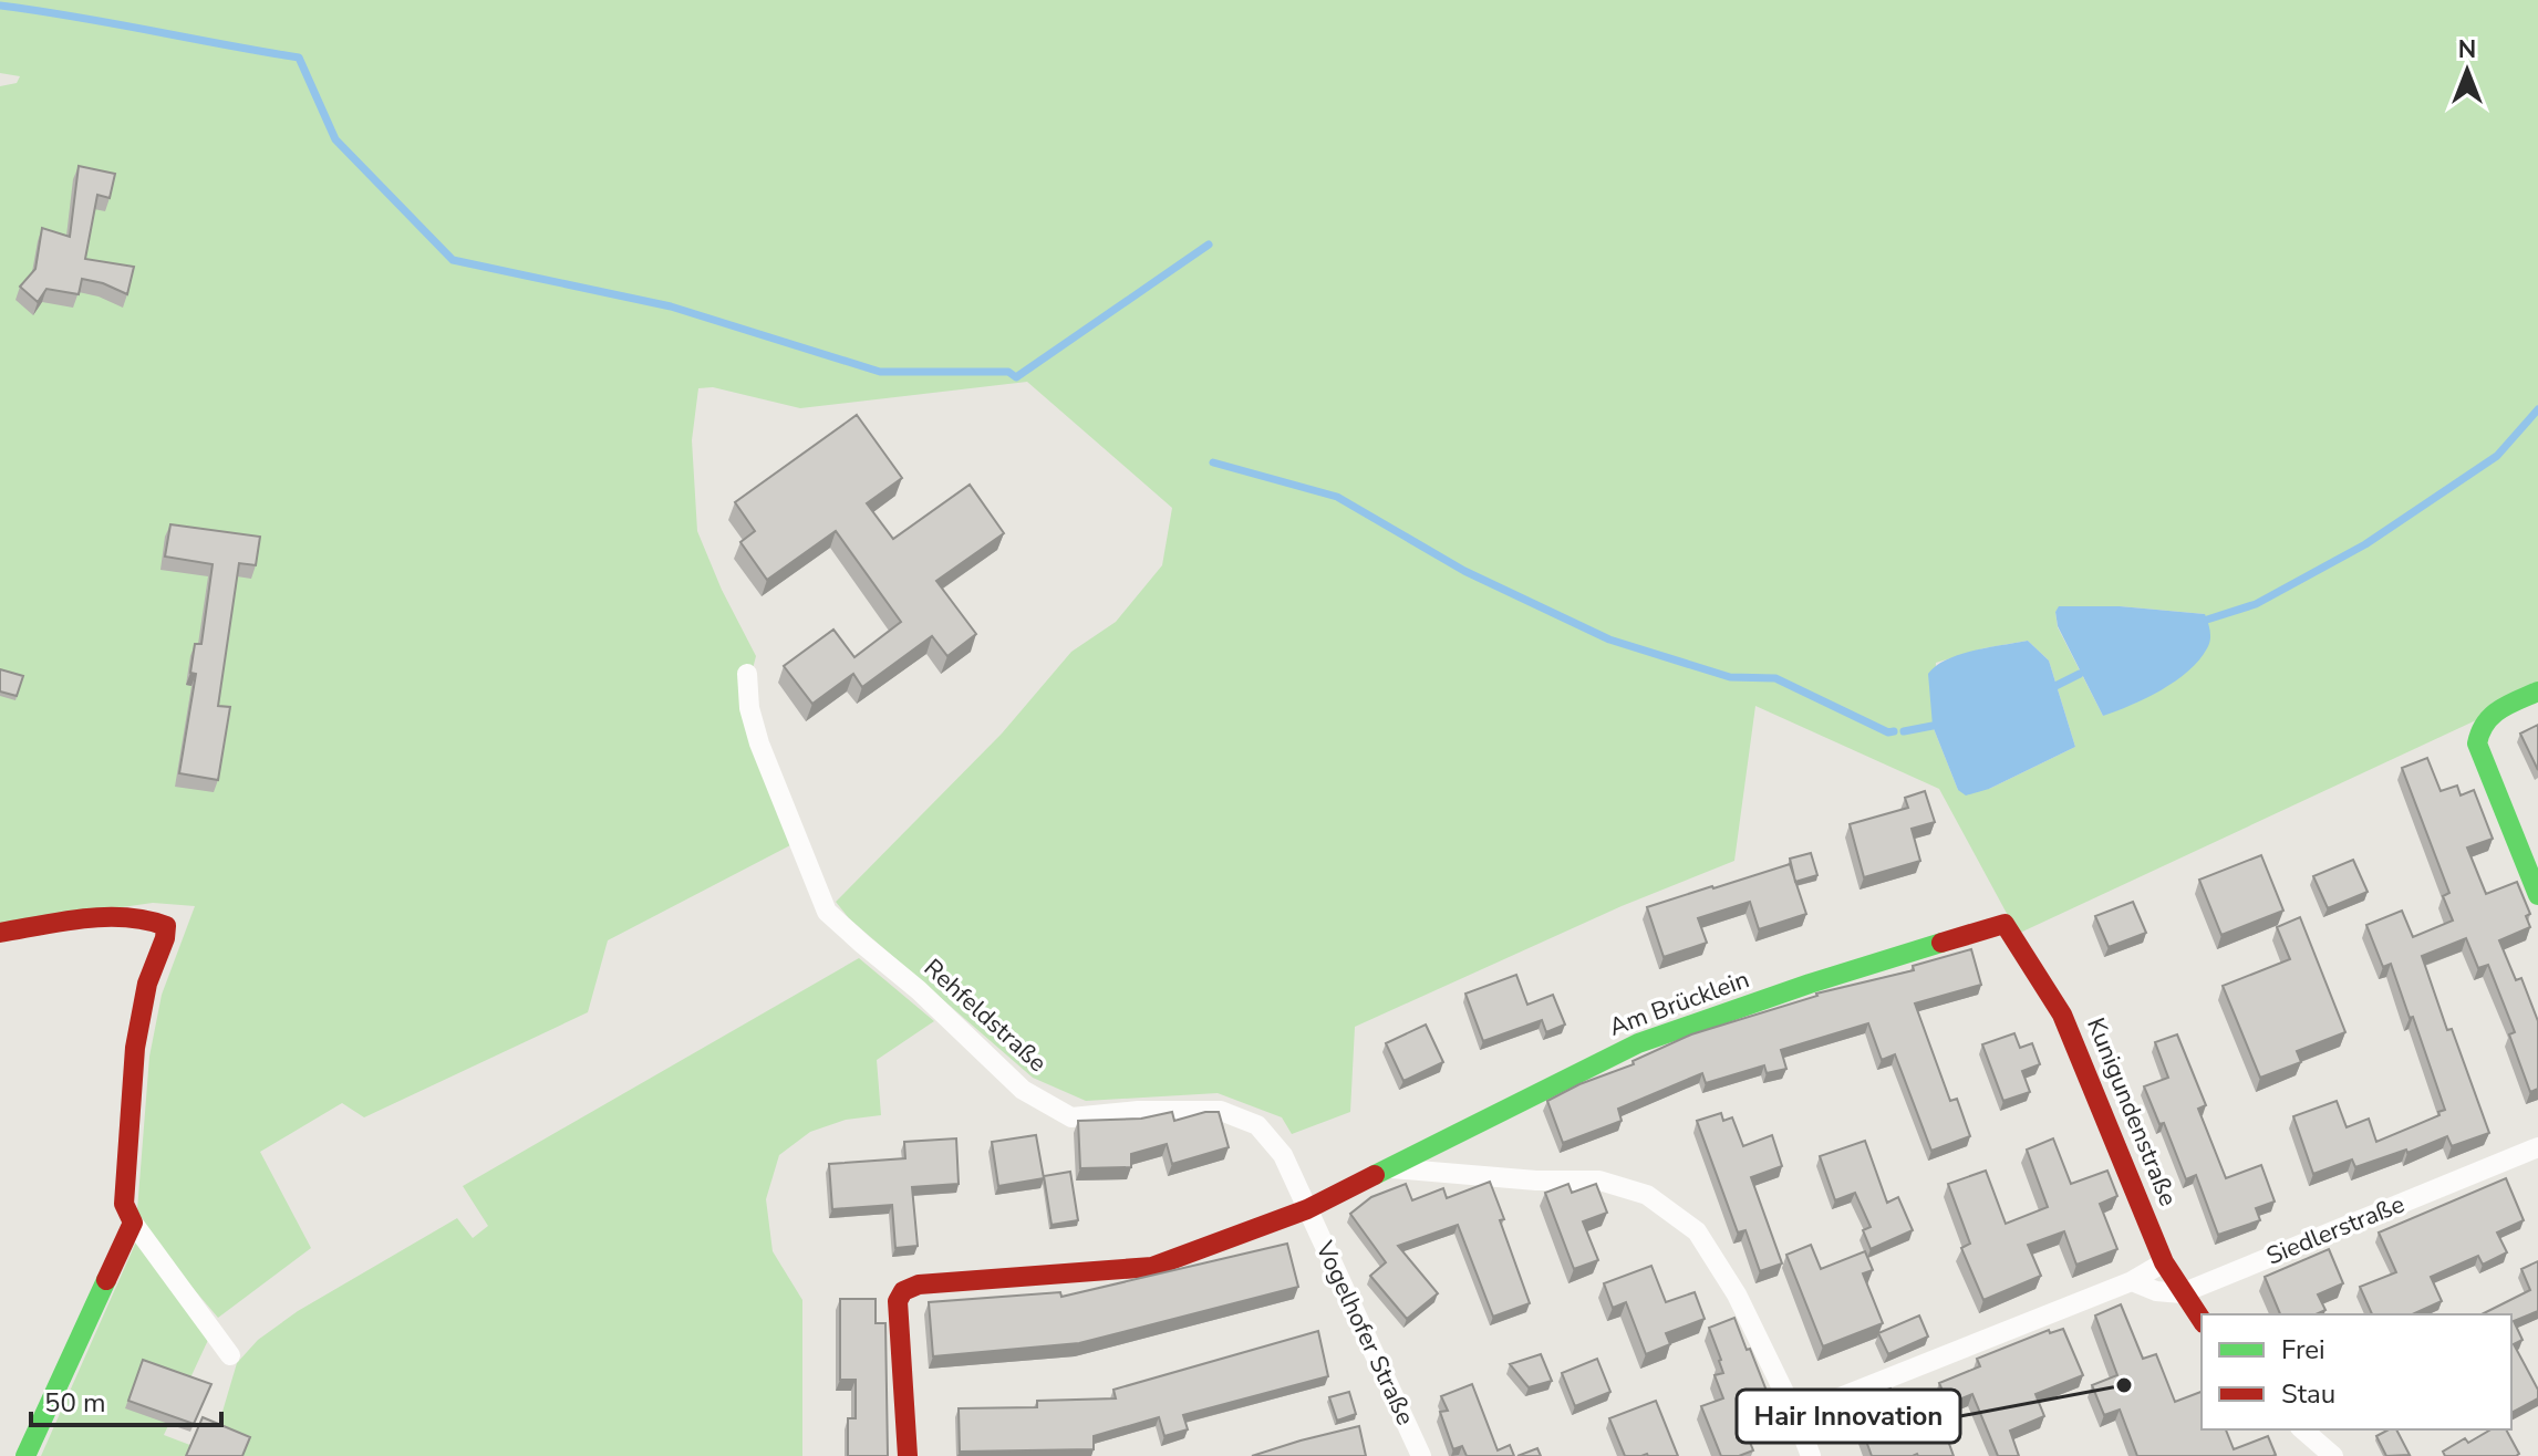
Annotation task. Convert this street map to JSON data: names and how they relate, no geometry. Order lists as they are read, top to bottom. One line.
{"streets":{"street":["Am Brücklein","Rehfeldstraße","Kunigundenstraße","Siedlerstraße","Vogelhofer Straße"]},"crossings":[["Am Brücklein","Kunigundenstraße"],["Rehfeldstraße","Vogelhofer Straße"],["Kunigundenstraße","Siedlerstraße"]],"places":["Hair Innovation"],"legend":["Frei","Stau"],"scale_bar":"50 m","north":"top"}
